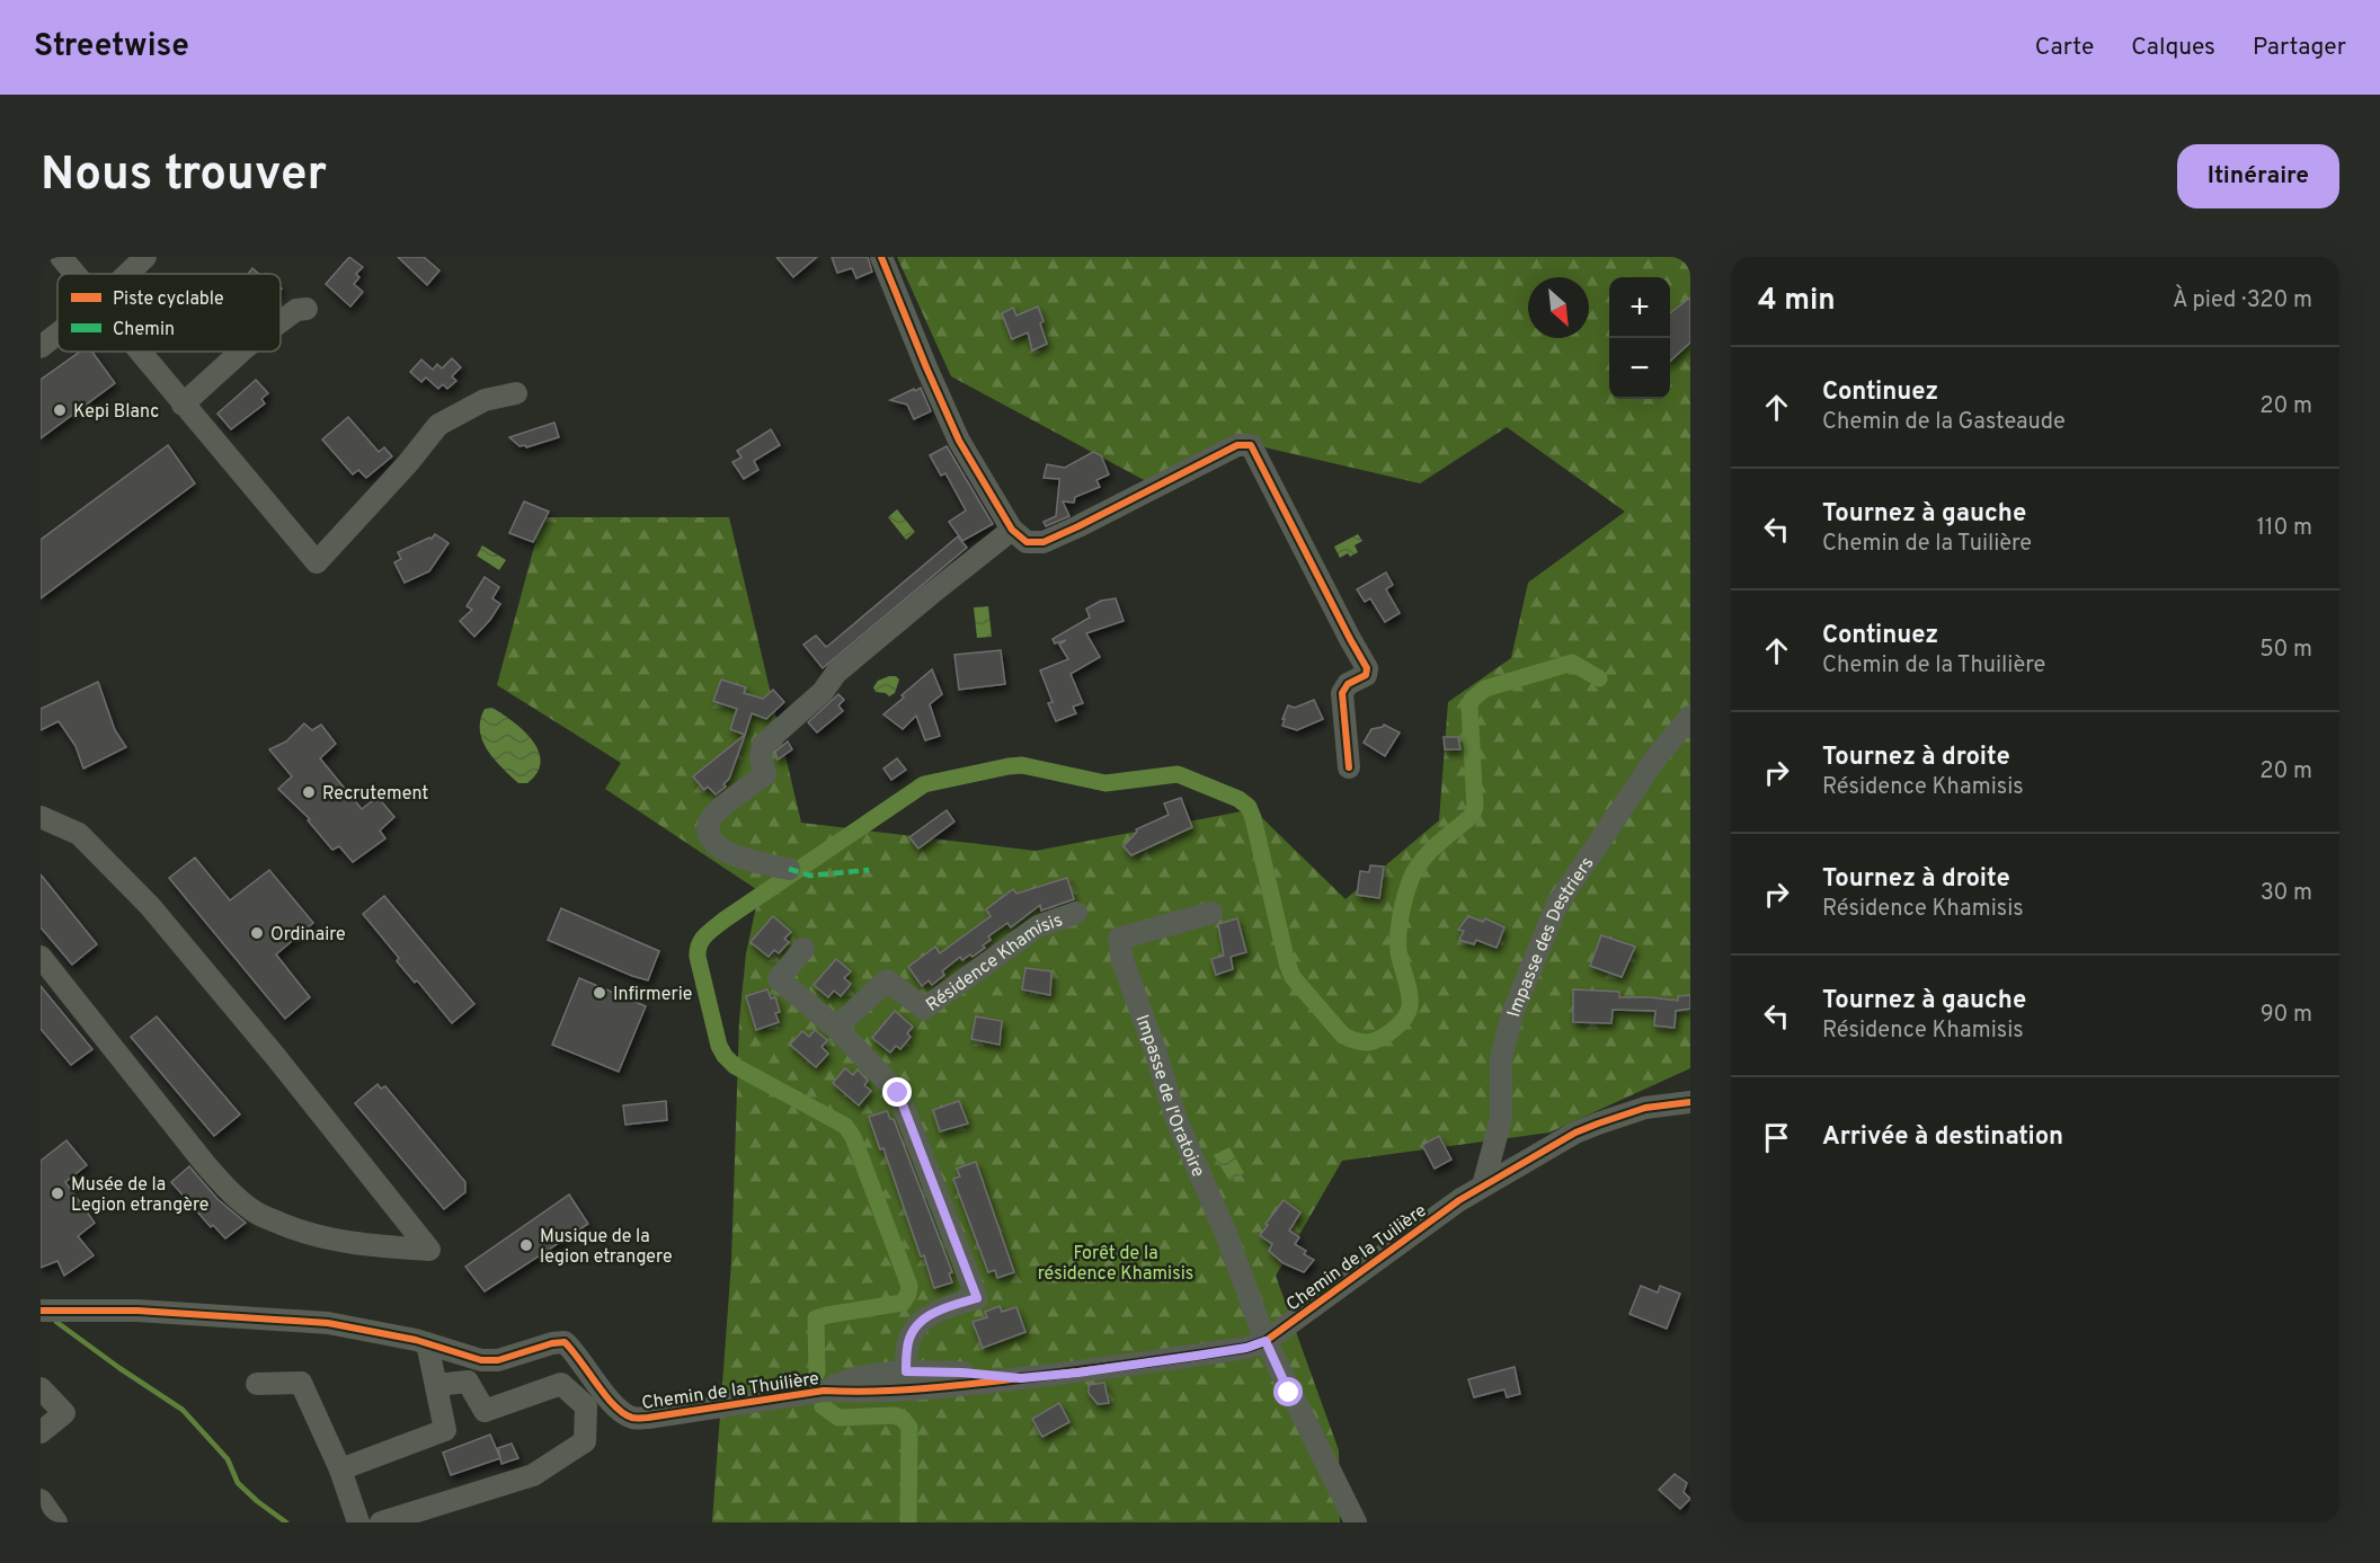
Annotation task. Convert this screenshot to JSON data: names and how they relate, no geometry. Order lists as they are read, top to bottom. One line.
{"streets":{"street":["Impasse des Destriers","Résidence Khamisis","Impasse de l'Oratoire","Chemin de la Tuilière","Chemin de la Thuilière"]},"crossings":[["Impasse des Destriers","Chemin de la Tuilière"],["Impasse de l'Oratoire","Chemin de la Tuilière"],["Chemin de la Tuilière","Chemin de la Thuilière"]],"parks":["Forêt de la résidence Khamisis"],"places":["Kepi Blanc","Recrutement","Ordinaire","Infirmerie","Musée de la Legion etrangère","Musique de la legion etrangere"],"legend":["Piste cyclable","Chemin"],"north":"bottom right","page":{"header":"Streetwise","nav":["Carte","Calques","Partager"],"buttons":"Itinéraire","title":"Nous trouver","heading":["4 min","À pied · 320 m"],"map_buttons":["+","−"],"list":[["Continuez","Chemin de la Gasteaude","20 m"],["Tournez à gauche","Chemin de la Tuilière","110 m"],["Continuez","Chemin de la Thuilière","50 m"],["Tournez à droite","Résidence Khamisis","20 m"],["Tournez à droite","Résidence Khamisis","30 m"],["Tournez à gauche","Résidence Khamisis","90 m"],"Arrivée à destination"]}}
